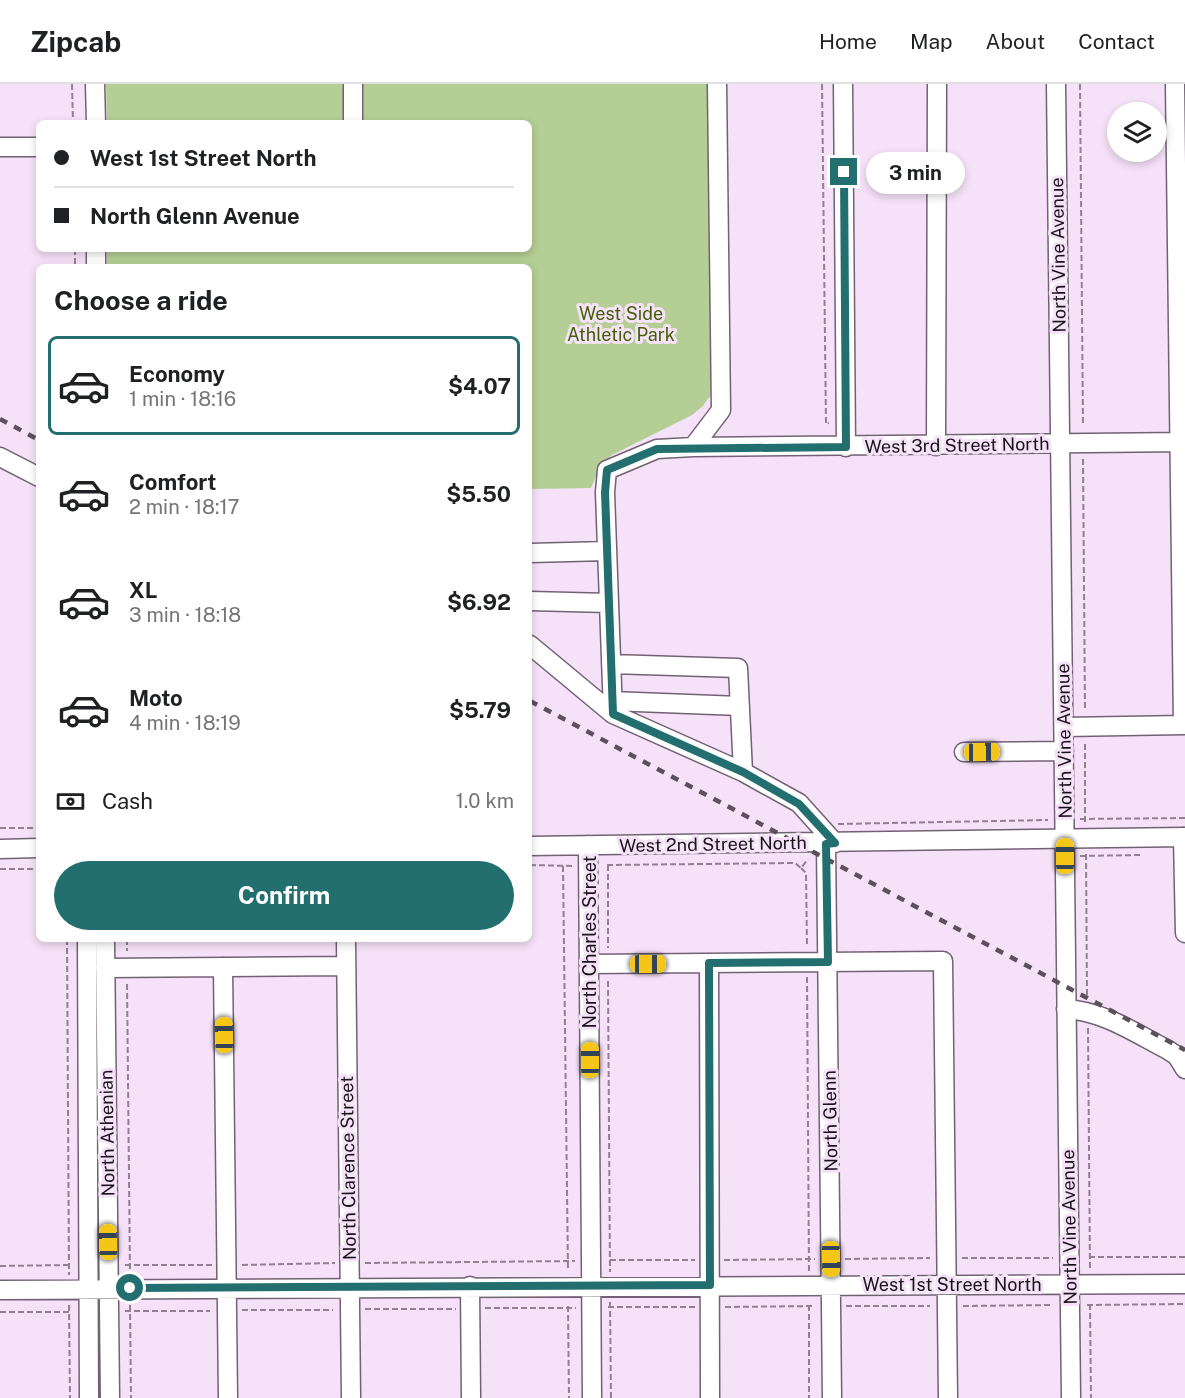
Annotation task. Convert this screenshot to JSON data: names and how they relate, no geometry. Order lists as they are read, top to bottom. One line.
{"streets":{"street":["North Vine Avenue","West 3rd Street North","West 2nd Street North","North Charles Street","North Glenn","North Athenian","North Clarence Street","West 1st Street North"]},"crossings":[["North Vine Avenue","West 3rd Street North"],["North Vine Avenue","West 2nd Street North"],["North Vine Avenue","West 1st Street North"],["West 2nd Street North","North Charles Street"],["West 2nd Street North","North Glenn"],["North Charles Street","West 1st Street North"],["North Glenn","West 1st Street North"],["North Athenian","West 1st Street North"],["North Clarence Street","West 1st Street North"]],"parks":["West Side Athletic Park"],"page":{"header":"Zipcab","nav":["Home","Map","About","Contact"],"banner":["West 1st Street North","North Glenn Avenue"],"bubble":"3 min","heading":"Choose a ride","list":[{"name":"Economy","note":"1 min · 18:16","value":"$4.07"},{"name":"Comfort","note":"2 min · 18:17","value":"$5.50"},{"name":"XL","note":"3 min · 18:18","value":"$6.92"},{"name":"Moto","note":"4 min · 18:19","value":"$5.79"}],"pay":["Cash","1.0 km"],"buttons":"Confirm"}}
